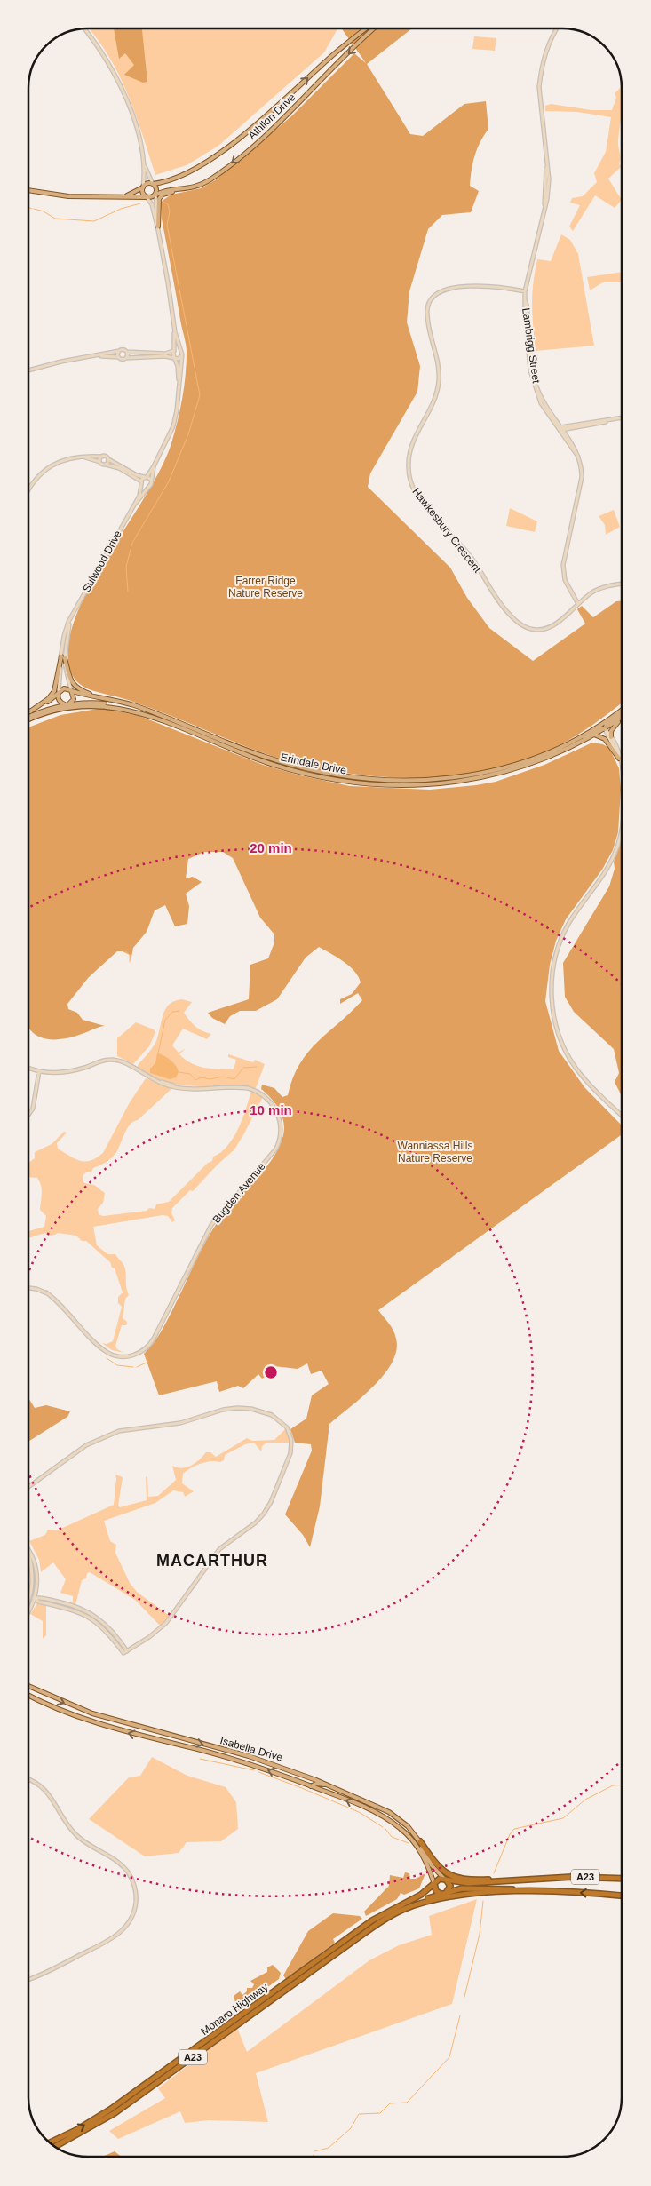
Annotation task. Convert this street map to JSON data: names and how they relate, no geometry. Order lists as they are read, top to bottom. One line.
{"streets":{"highway":["A23","Monaro Highway"],"main road":["Athllon Drive","Erindale Drive","Isabella Drive"],"street":["Lambrigg Street","Hawkesbury Crescent","Sulwood Drive","Bugden Avenue"]},"crossings":[["Lambrigg Street","Hawkesbury Crescent"],["Sulwood Drive","Erindale Drive"],["Isabella Drive","A23"],["Isabella Drive","Monaro Highway"],["A23","Monaro Highway"]],"districts":["MACARTHUR"],"parks":["Farrer Ridge Nature Reserve","Wanniassa Hills Nature Reserve"],"rings":["20 min","10 min"]}
